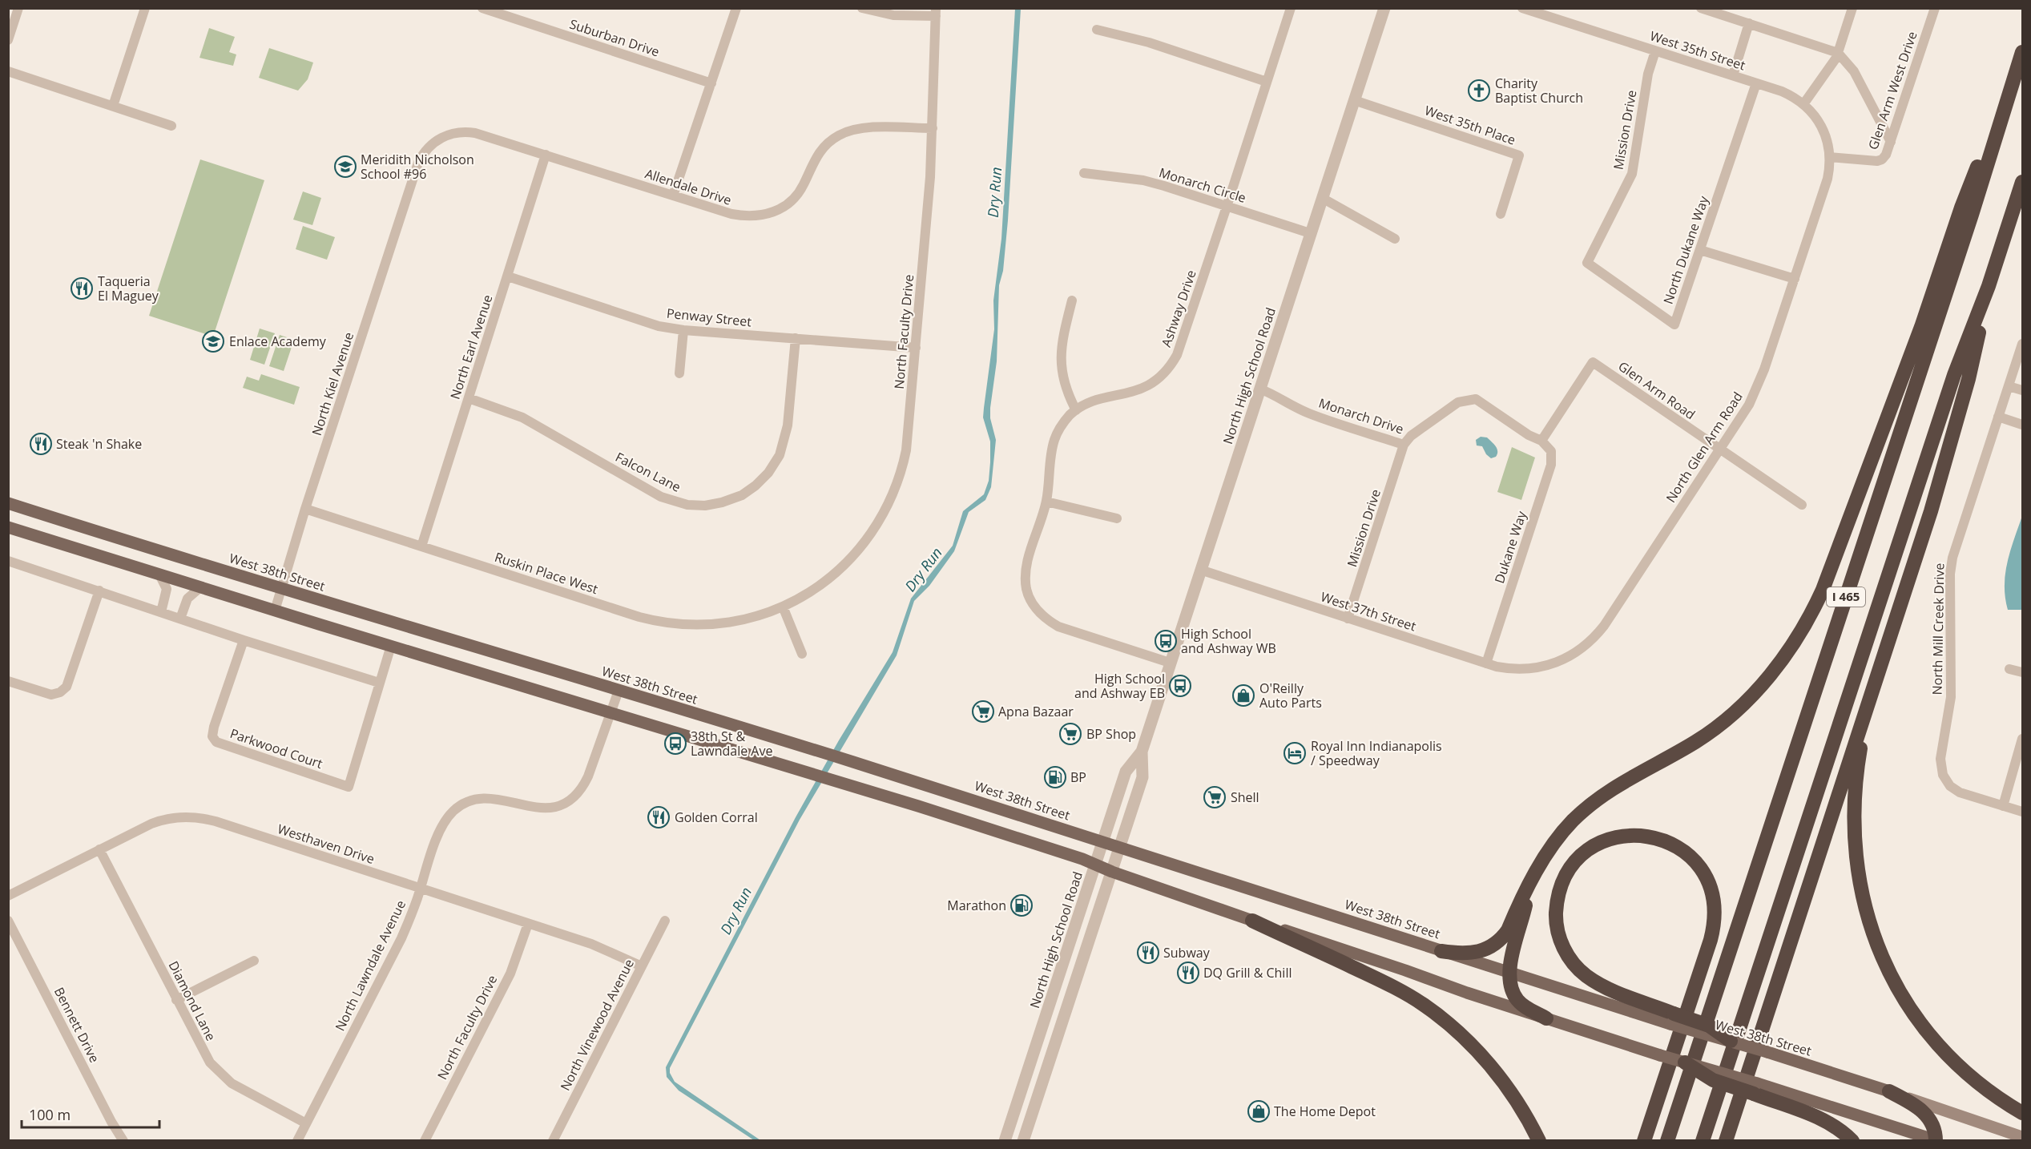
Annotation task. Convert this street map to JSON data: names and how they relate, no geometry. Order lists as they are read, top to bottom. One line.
{"streets":{"highway":["I 465"],"main road":["West 38th Street"],"street":["Suburban Drive","West 35th Street","Glen Arm West Drive","West 35th Place","Mission Drive","Monarch Circle","Allendale Drive","North Dukane Way","Ashway Drive","Penway Street","North Faculty Drive","North Earl Avenue","North High School Road","North Kiel Avenue","Glen Arm Road","Monarch Drive","North Glen Arm Road","Falcon Lane","Dukane Way","Ruskin Place West","West 37th Street","North Mill Creek Drive","Parkwood Court","Westhaven Drive","North Lawndale Avenue","Diamond Lane","Bennett Drive","North Vinewood Avenue"]},"crossings":[["West 35th Street","Glen Arm West Drive"],["West 35th Street","Mission Drive"],["West 35th Street","North Dukane Way"],["West 35th Street","North Glen Arm Road"],["Glen Arm West Drive","North Glen Arm Road"],["West 35th Place","North High School Road"],["Mission Drive","North Dukane Way"],["Mission Drive","Monarch Drive"],["Mission Drive","West 37th Street"],["Monarch Circle","Ashway Drive"],["Monarch Circle","North High School Road"],["Allendale Drive","North Faculty Drive"],["Allendale Drive","North Earl Avenue"],["Allendale Drive","North Kiel Avenue"],["Ashway Drive","North High School Road"],["Penway Street","North Faculty Drive"],["Penway Street","North Earl Avenue"],["Penway Street","Falcon Lane"],["North Faculty Drive","Ruskin Place West"],["North Faculty Drive","Westhaven Drive"],["North Earl Avenue","Falcon Lane"],["North Earl Avenue","Ruskin Place West"],["North High School Road","Monarch Drive"],["North High School Road","West 38th Street"],["North High School Road","West 37th Street"],["North Kiel Avenue","West 38th Street"],["North Kiel Avenue","Ruskin Place West"],["Glen Arm Road","Monarch Drive"],["Glen Arm Road","North Glen Arm Road"],["Glen Arm Road","Dukane Way"],["Monarch Drive","Dukane Way"],["North Glen Arm Road","West 37th Street"],["Dukane Way","West 37th Street"],["West 38th Street","North Lawndale Avenue"],["Westhaven Drive","North Lawndale Avenue"],["Westhaven Drive","Diamond Lane"],["Westhaven Drive","North Vinewood Avenue"],["North Lawndale Avenue","Diamond Lane"]],"water":["Dry Run"],"places":{"church":["Charity Baptist Church"],"school or university":["Meridith Nicholson School #96","Enlace Academy"],"restaurant":["Taqueria El Maguey","Steak 'n Shake","Golden Corral","Subway","DQ Grill & Chill"],"bus stop":["High School and Ashway WB","High School and Ashway EB","38th St & Lawndale Ave"],"shop":["O'Reilly Auto Parts","The Home Depot"],"supermarket":["Apna Bazaar","BP Shop","Shell"],"hotel":["Royal Inn Indianapolis / Speedway"],"fuel station":["BP","Marathon"]},"scale_bar":"100 m"}
